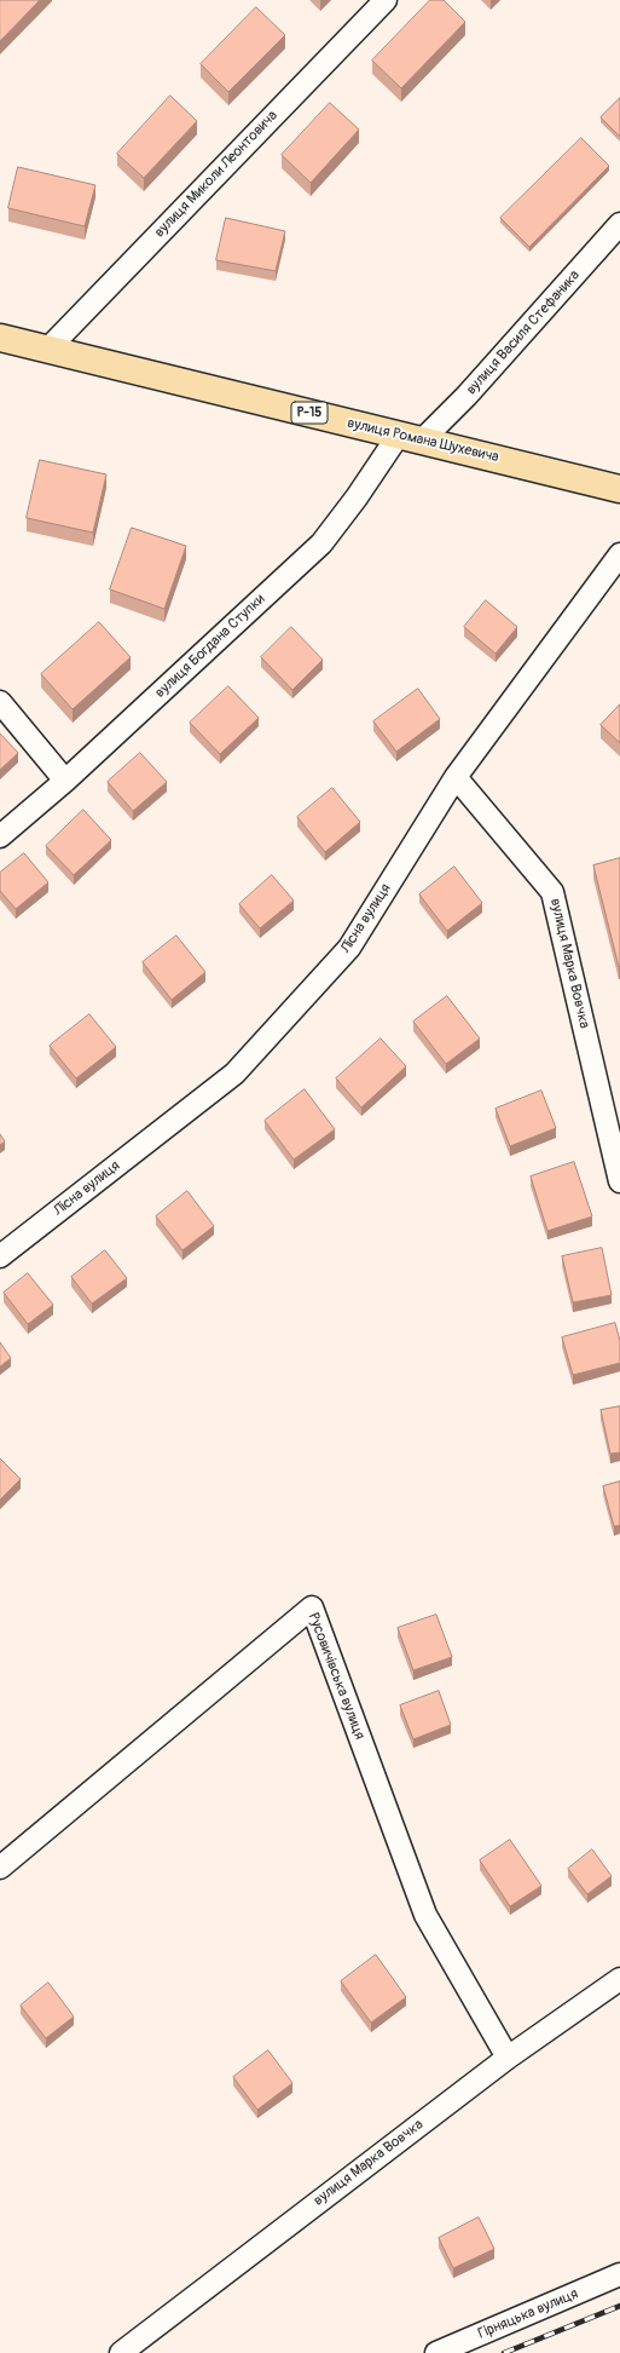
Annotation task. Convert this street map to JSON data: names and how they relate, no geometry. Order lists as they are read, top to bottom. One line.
{"streets":{"main road":["Р-15","вулиця Романа Шухевича"],"street":["вулиця Миколи Леонтовича","вулиця Василя Стефаника","вулиця Богдана Ступки","Лісна вулиця","вулиця Марка Вовчка","Русовичівська вулиця","Гірняцька вулиця"]},"crossings":[["вулиця Миколи Леонтовича","вулиця Романа Шухевича"],["вулиця Василя Стефаника","вулиця Романа Шухевича"],["вулиця Василя Стефаника","вулиця Богдана Ступки"],["вулиця Романа Шухевича","вулиця Богдана Ступки"],["Лісна вулиця","вулиця Марка Вовчка"],["вулиця Марка Вовчка","Русовичівська вулиця"]]}
